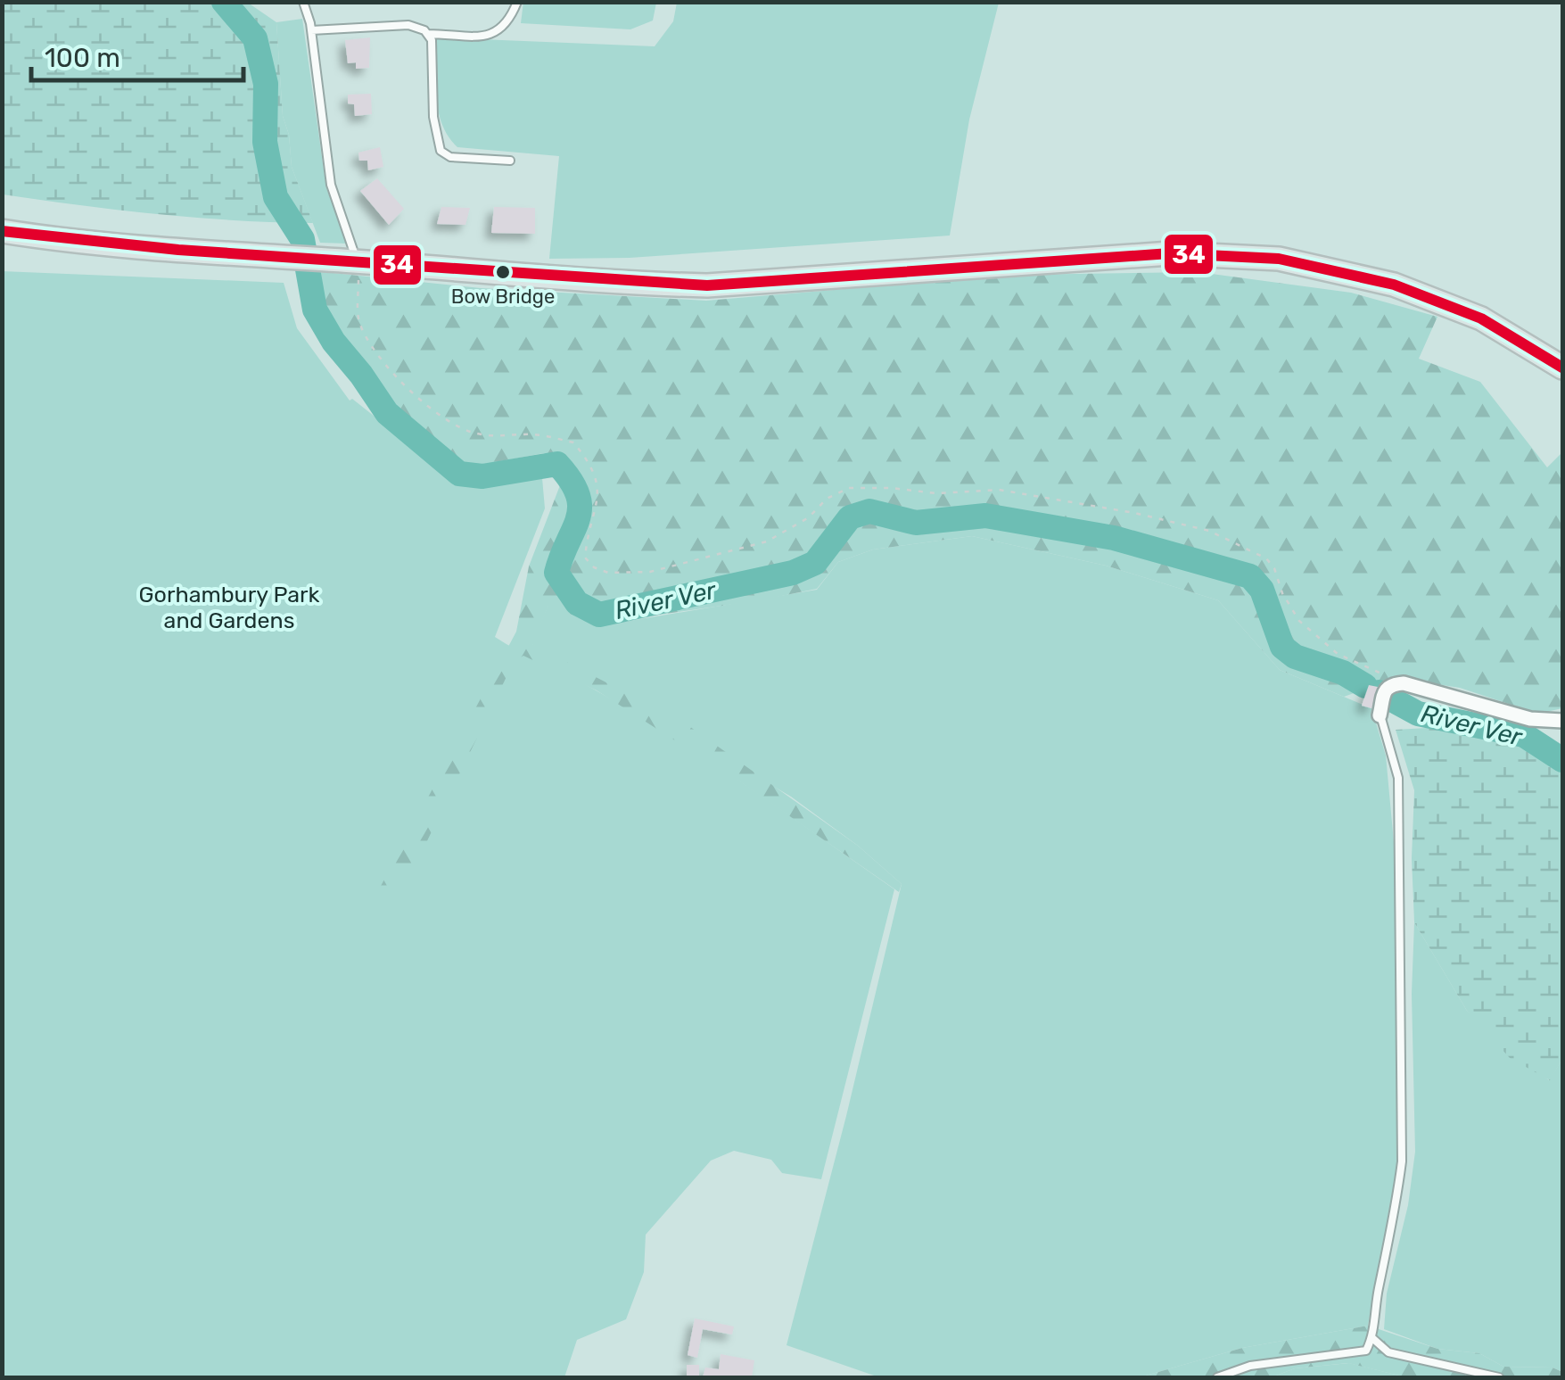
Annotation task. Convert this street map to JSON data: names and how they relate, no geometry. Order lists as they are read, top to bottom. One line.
{"water":["River Ver"],"parks":["Gorhambury Park and Gardens"],"places":["Bow Bridge"],"lines":["transit line 34"],"scale_bar":"100 m"}
